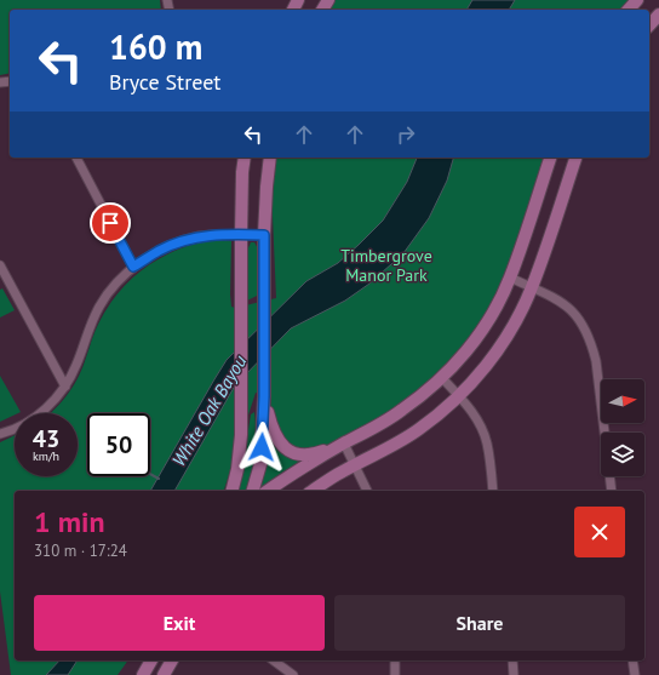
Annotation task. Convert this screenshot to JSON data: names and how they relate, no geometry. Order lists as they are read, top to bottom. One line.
{"water":["White Oak Bayou"],"parks":["Timbergrove Manor Park"],"north":"right","page":{"turn":["160 m","Bryce Street"],"speed":"43 km/h","limit":"50","heading":["1 min","310 m · 17:24"],"buttons":["Exit","Share"]}}
